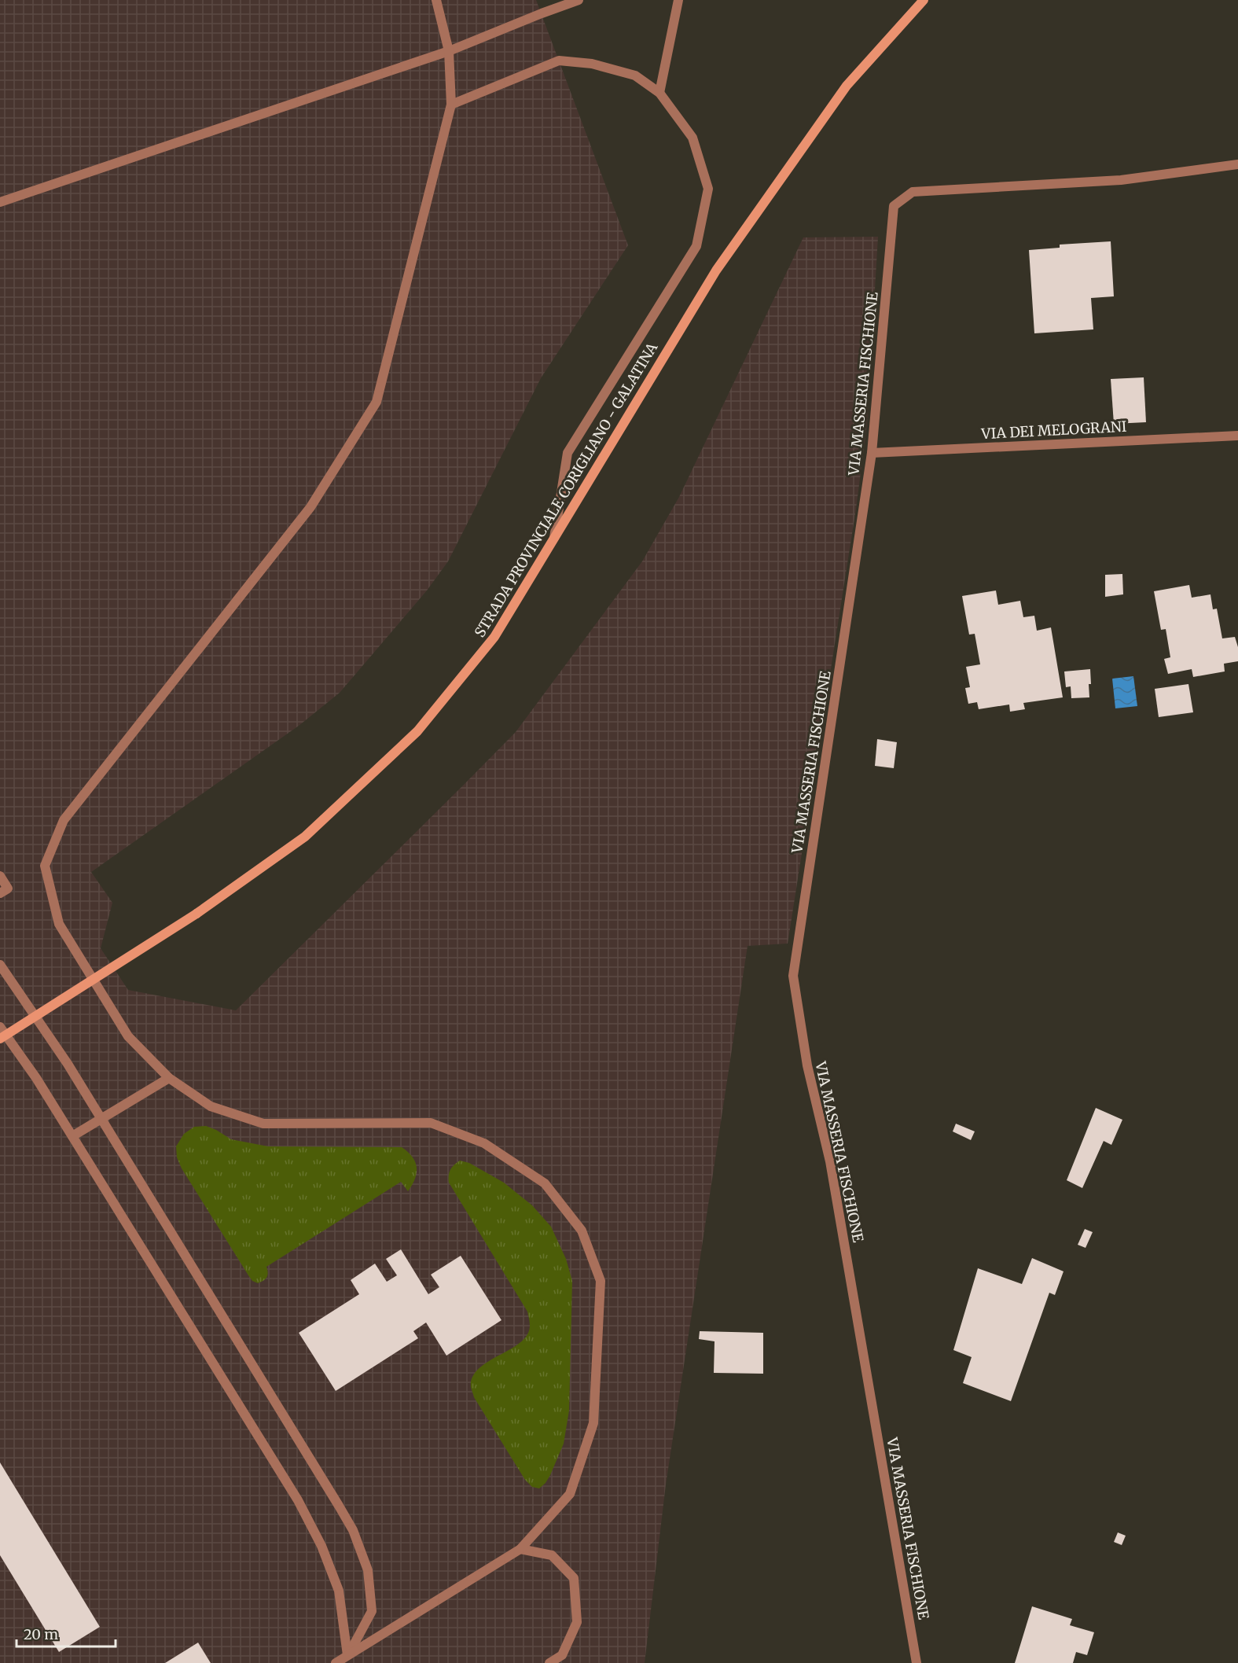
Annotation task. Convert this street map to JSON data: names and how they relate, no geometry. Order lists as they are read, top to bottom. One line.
{"streets":{"main road":["STRADA PROVINCIALE CORIGLIANO - GALATINA"],"street":["VIA MASSERIA FISCHIONE","VIA DEI MELOGRANI"]},"crossings":[["VIA MASSERIA FISCHIONE","VIA DEI MELOGRANI"]],"scale_bar":"20 m"}
